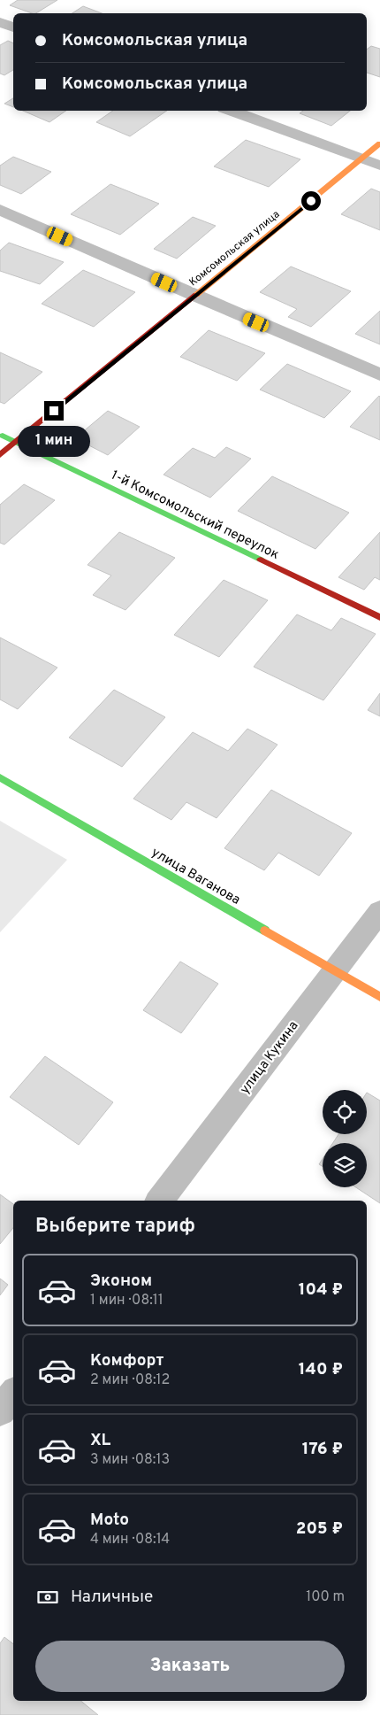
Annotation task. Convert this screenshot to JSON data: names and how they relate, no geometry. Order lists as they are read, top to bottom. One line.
{"streets":{"street":["Комсомольская улица","1-й Комсомольский переулок","улица Ваганова","улица Кукина"]},"crossings":[["Комсомольская улица","1-й Комсомольский переулок"],["улица Ваганова","улица Кукина"]],"page":{"banner":["Комсомольская улица","Комсомольская улица"],"bubble":"1 мин","heading":"Выберите тариф","list":[{"name":"Эконом","note":"1 мин · 08:11","value":"104 ₽"},{"name":"Комфорт","note":"2 мин · 08:12","value":"140 ₽"},{"name":"XL","note":"3 мин · 08:13","value":"176 ₽"},{"name":"Moto","note":"4 мин · 08:14","value":"205 ₽"}],"pay":["Наличные","100 m"],"buttons":"Заказать"}}
